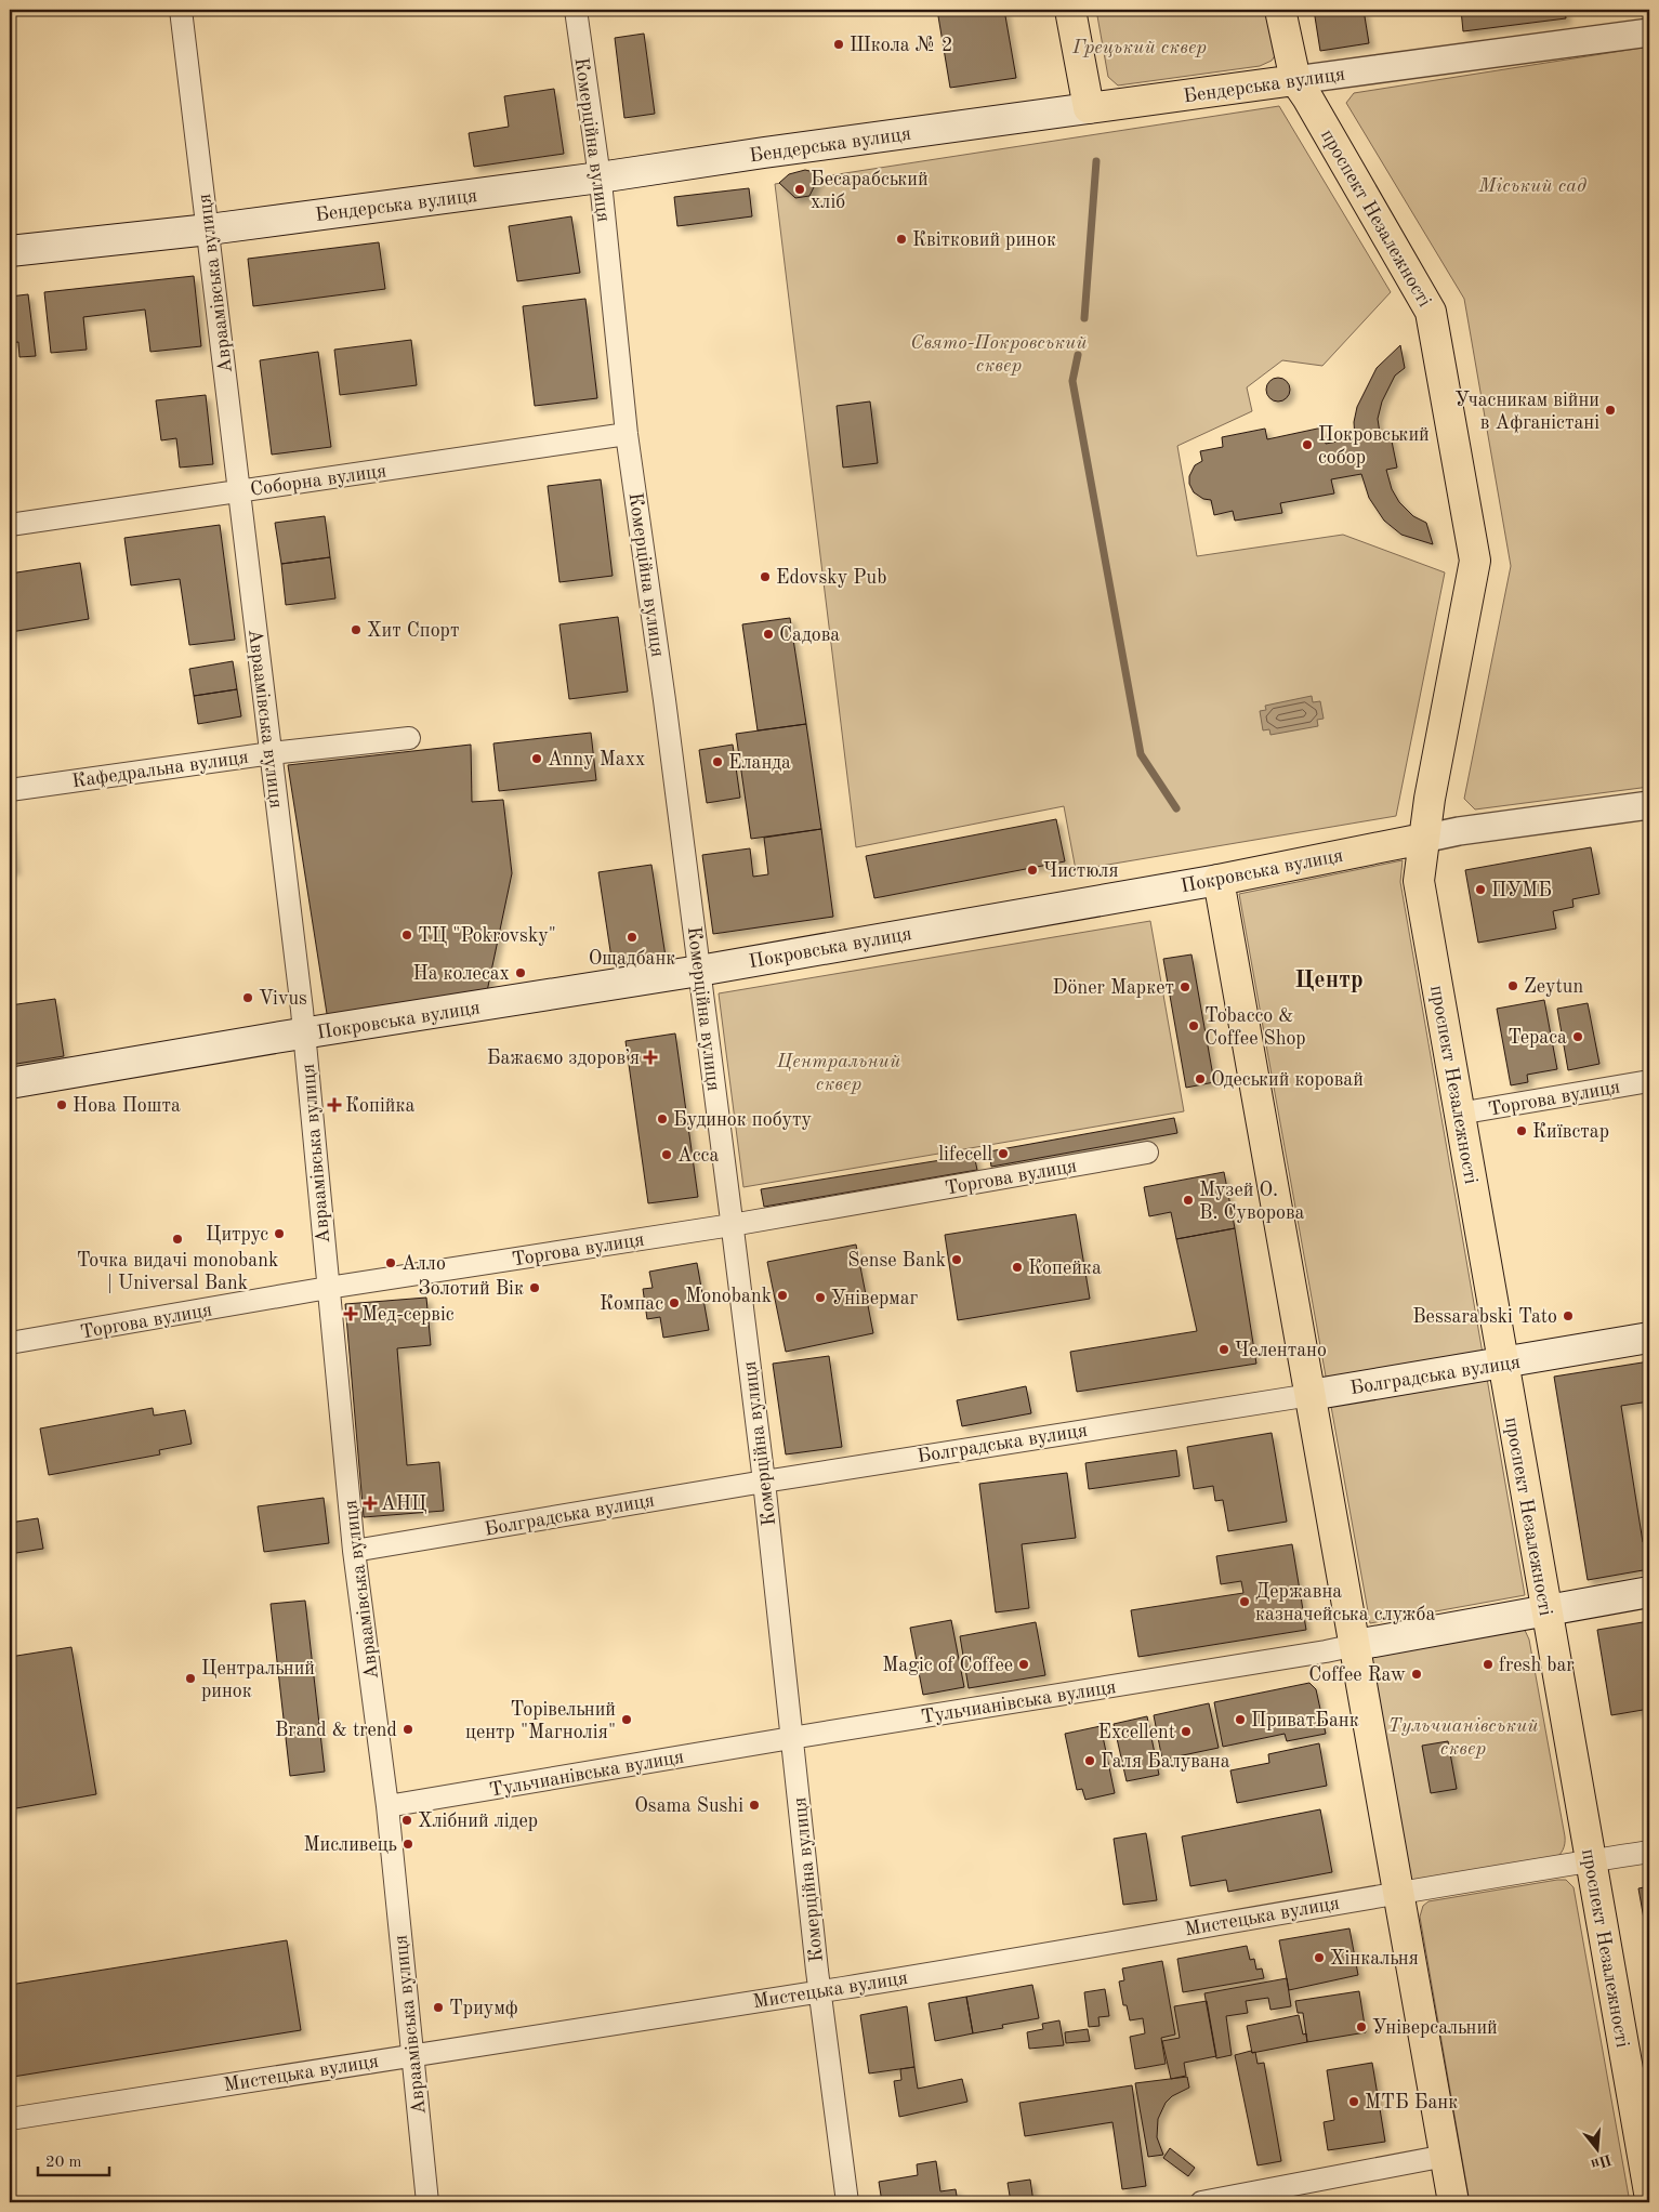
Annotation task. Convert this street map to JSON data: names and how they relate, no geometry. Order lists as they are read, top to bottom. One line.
{"streets":{"main road":["Бендерська вулиця","проспект Незалежності","Покровська вулиця","Болградська вулиця","Тульчианівська вулиця"],"street":["Комерційна вулиця","Авраамівська вулиця","Соборна вулиця","Кафедральна вулиця","Торгова вулиця","Мистецька вулиця"]},"crossings":[["Бендерська вулиця","Комерційна вулиця"],["Бендерська вулиця","проспект Незалежності"],["Бендерська вулиця","Авраамівська вулиця"],["Комерційна вулиця","Соборна вулиця"],["Комерційна вулиця","Покровська вулиця"],["Комерційна вулиця","Торгова вулиця"],["Комерційна вулиця","Болградська вулиця"],["Комерційна вулиця","Тульчианівська вулиця"],["Комерційна вулиця","Мистецька вулиця"],["проспект Незалежності","Покровська вулиця"],["проспект Незалежності","Торгова вулиця"],["проспект Незалежності","Болградська вулиця"],["проспект Незалежності","Тульчианівська вулиця"],["проспект Незалежності","Мистецька вулиця"],["Авраамівська вулиця","Соборна вулиця"],["Авраамівська вулиця","Кафедральна вулиця"],["Авраамівська вулиця","Покровська вулиця"],["Авраамівська вулиця","Торгова вулиця"],["Авраамівська вулиця","Болградська вулиця"],["Авраамівська вулиця","Тульчианівська вулиця"],["Авраамівська вулиця","Мистецька вулиця"]],"districts":["Центр"],"parks":["Грецький сквер","Міський сад","Свято-Покровський сквер","Центральний сквер","Тульчианівський сквер"],"places":{"other":["Школа № 2","Бесарабський хліб","Квітковий ринок","Учасникам війни в Афганістані","Покровський собор","Edovsky Pub","Хит Спорт","Садова","Anny Maxx","Еланда","Чистюля","ПУМБ","ТЦ \"Pokrovsky\"","Ощадбанк","На колесах","Zeytun","Döner Маркет","Vivus","Tobacco & Coffee Shop","Тераса","Одеський коровай","Нова Пошта","Будинок побуту","Київстар","lifecell","Acca","Музей О. В. Суворова","Цитрус","Точка видачі monobank | Universal Bank","Sense Bank","Алло","Копейка","Золотий Вік","Monobank","Універмаг","Компас","Bessarabski Tato","Челентано","Державна казначейська служба","Magic of Coffee","fresh bar","Coffee Raw","Центральний ринок","Торівeльний центр \"Магнолія\"","ПриватБанк","Brand & trend","Excellent","Галя Балувана","Osama Sushi","Хлібний лідер","Мисливець","Хінкальня","Триумф","Універсальний","МТБ Банк"],"health":["Бажаємо здоровʼя","Копійка","Мед-сервіс","АНЦ"]},"scale_bar":"20 m","north":"bottom"}
